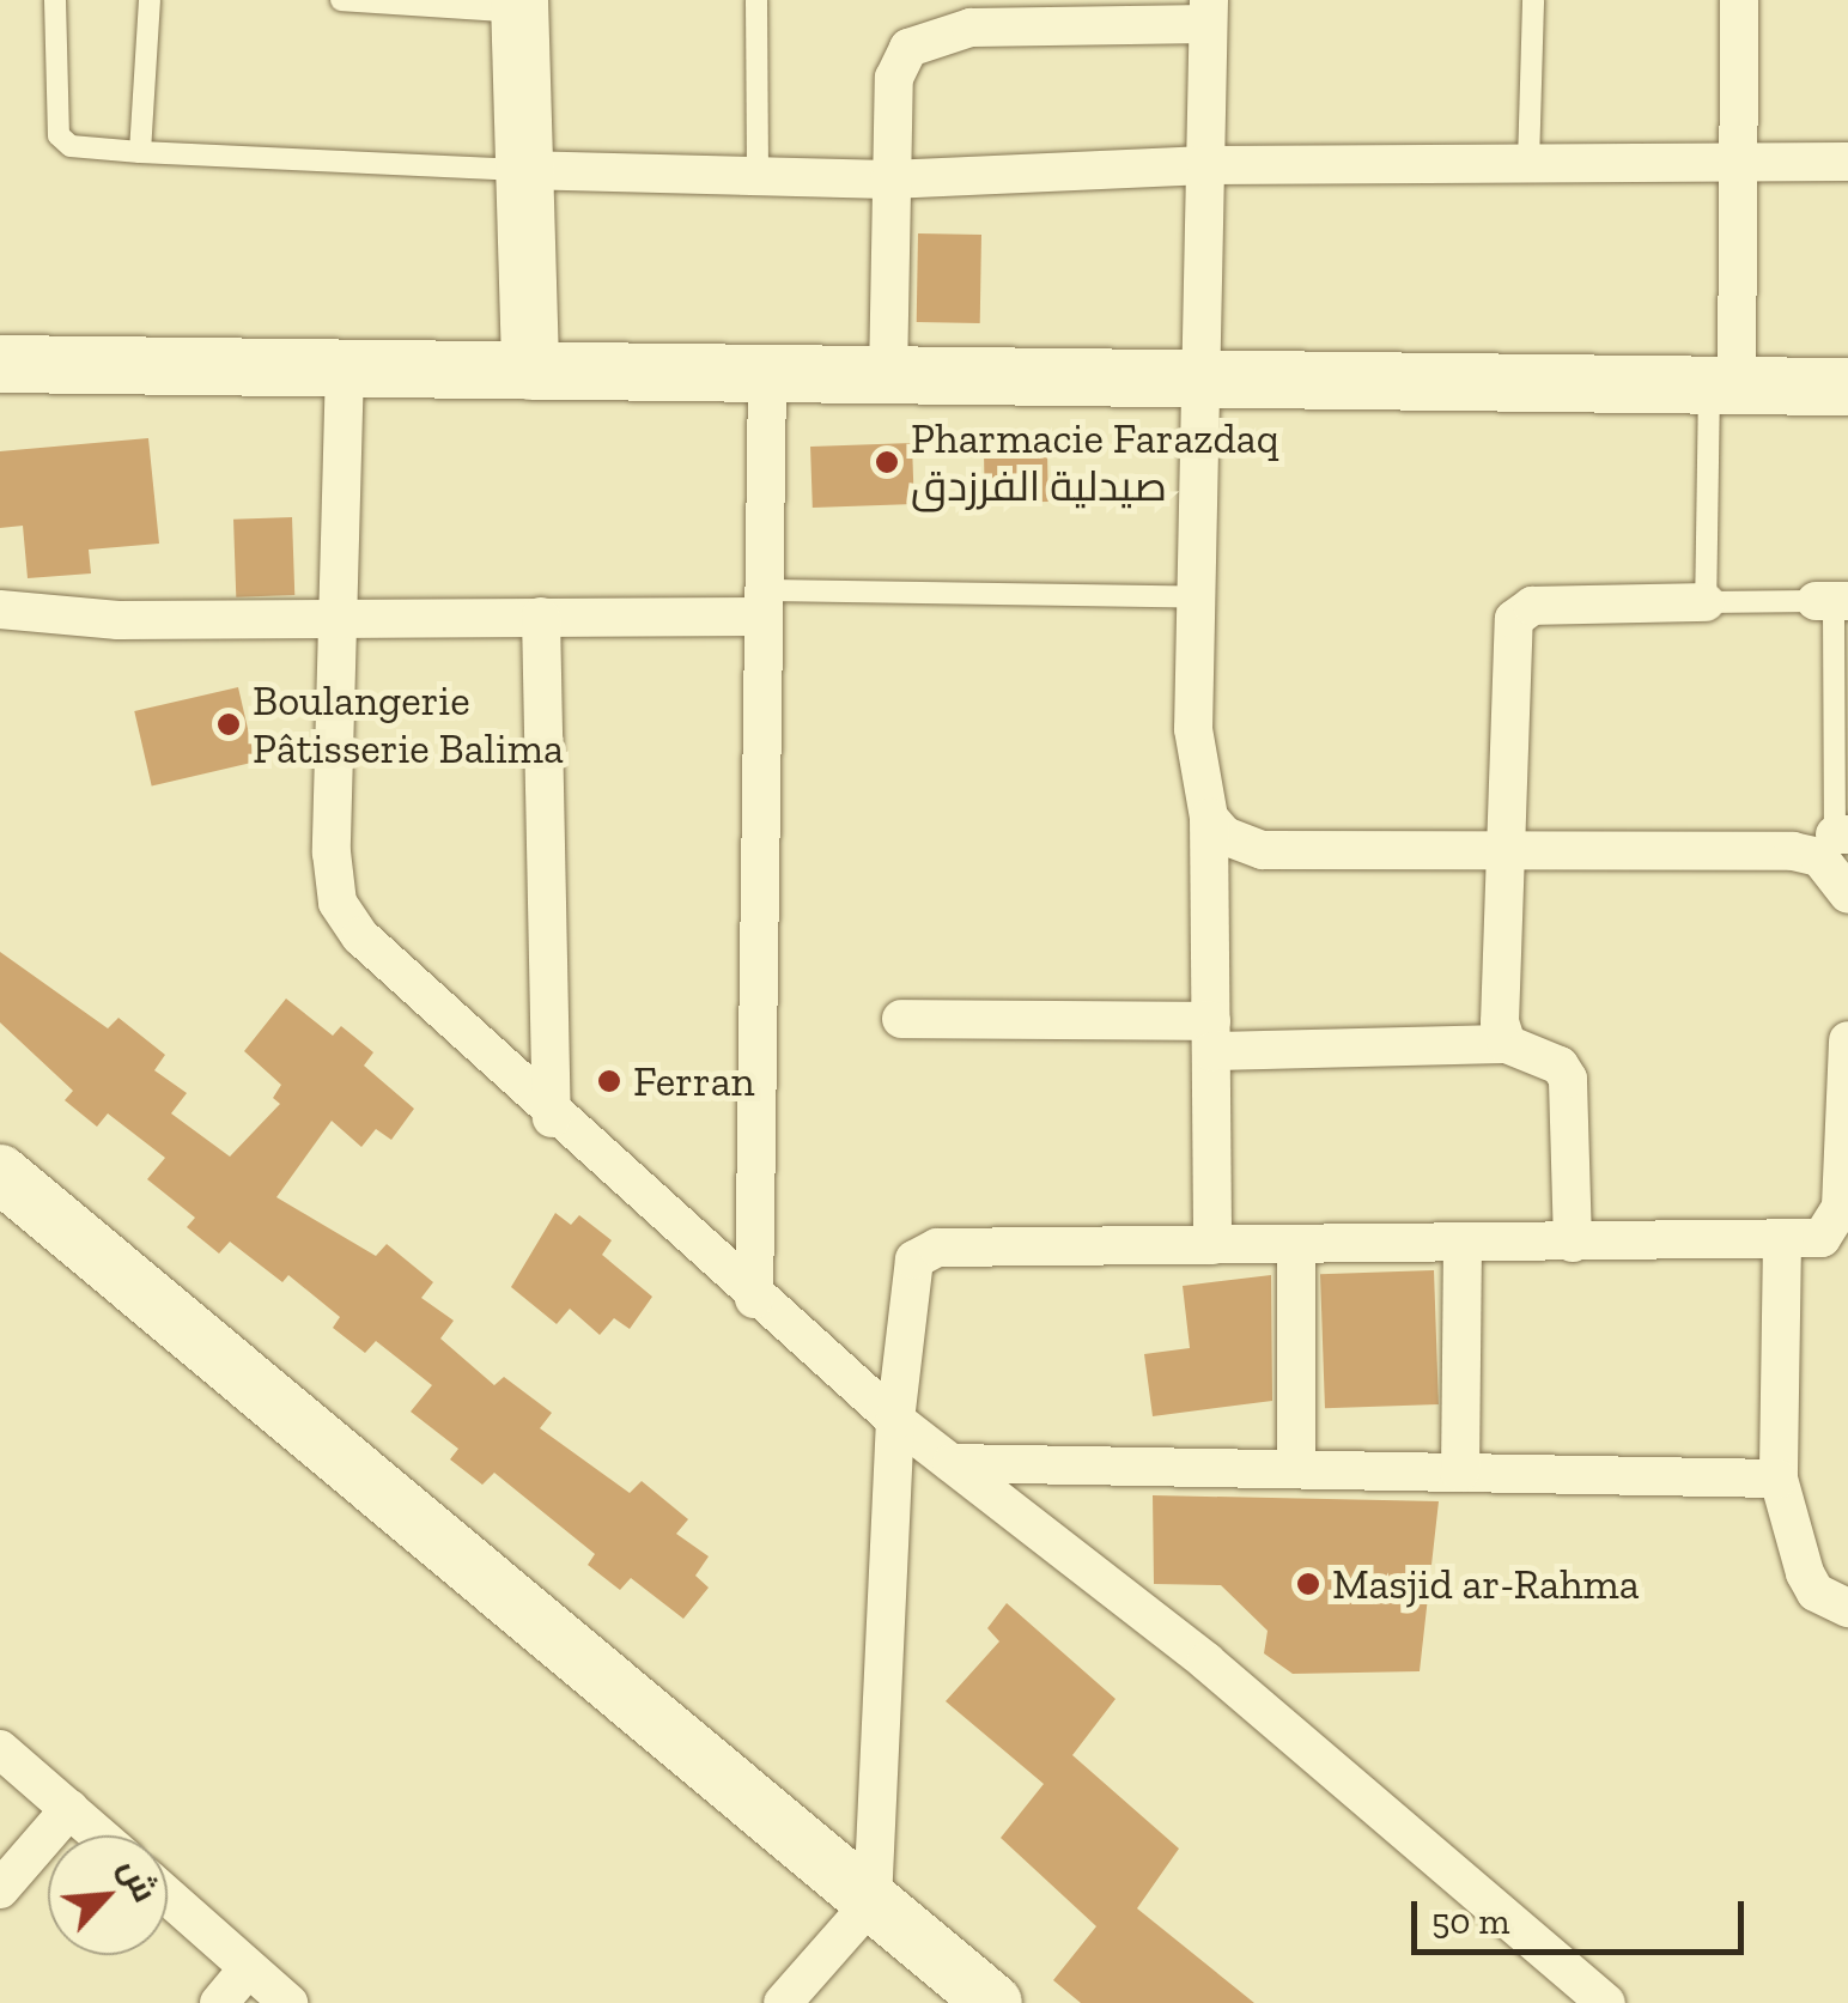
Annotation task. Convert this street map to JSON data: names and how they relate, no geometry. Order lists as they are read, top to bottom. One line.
{"places":["Pharmacie Farazdaq صيدلية الفرزدق","Boulangerie Pâtisserie Balima","Ferran","Masjid ar-Rahma"],"scale_bar":"50 m","north":"top right"}
